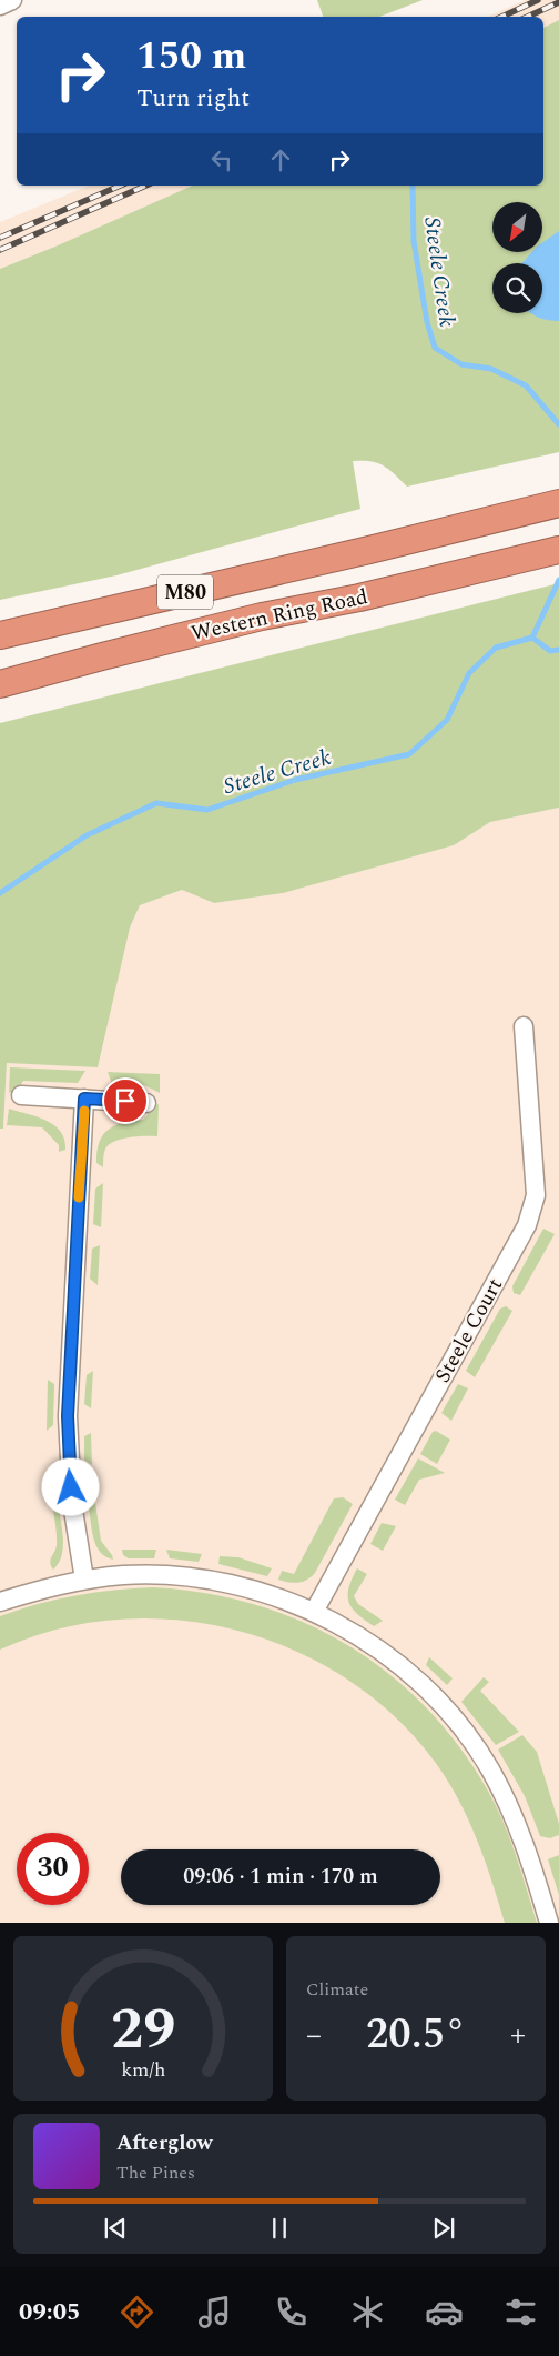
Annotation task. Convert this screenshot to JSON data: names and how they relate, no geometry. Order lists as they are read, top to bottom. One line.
{"streets":{"highway":["M80","Western Ring Road"],"street":["Steele Court"]},"water":["Steele Creek"],"north":"bottom left","page":{"turn":["150 m","Turn right"],"limit":"30","trip":"09:06 · 1 min · 170 m","tile":"Climate","heat":["−","20.5°","+"],"song":["Afterglow","The Pines"],"tabs":"09:05","gauge":["29","km/h"]}}
